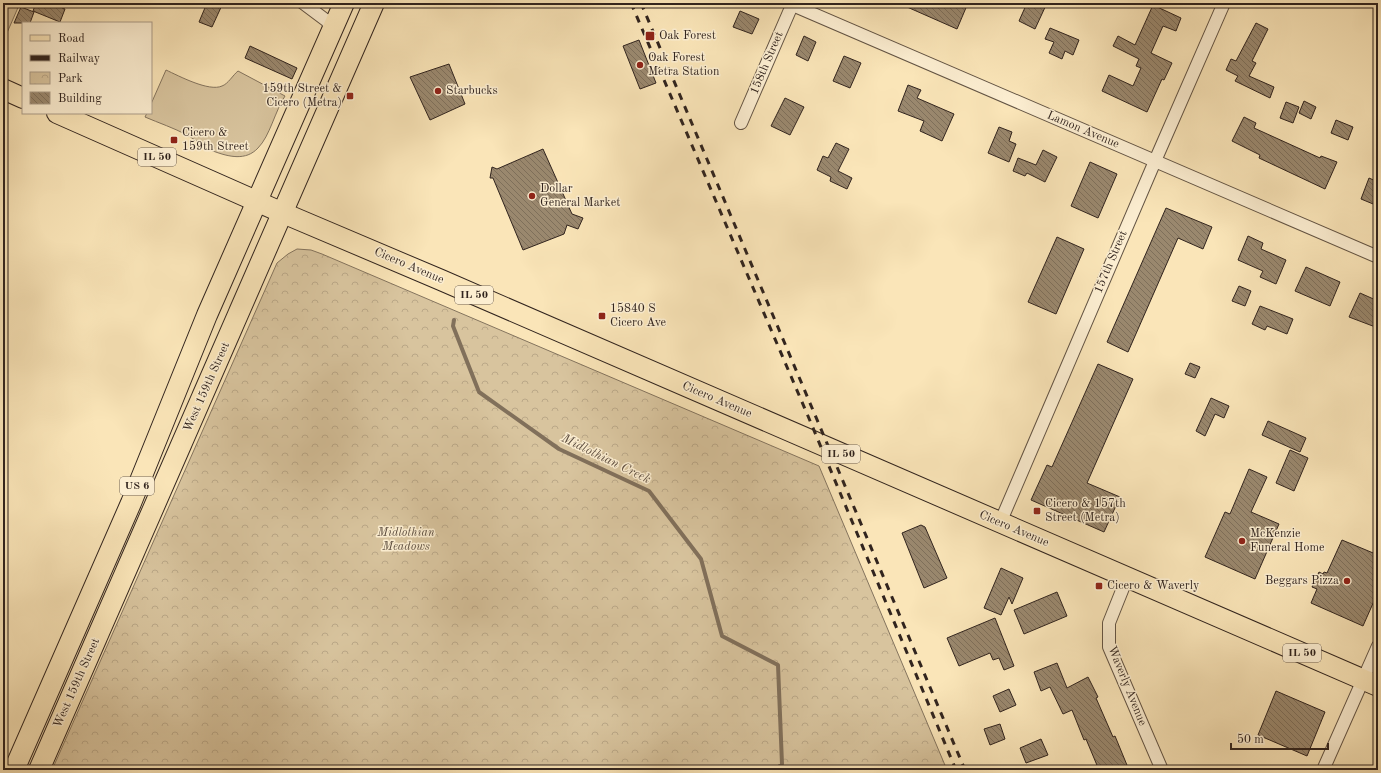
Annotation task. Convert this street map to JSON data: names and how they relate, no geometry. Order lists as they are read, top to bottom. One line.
{"streets":{"main road":["IL 50","Cicero Avenue","West 159th Street","US 6"],"street":["158th Street","Lamon Avenue","157th Street","Waverly Avenue"]},"crossings":[["158th Street","Lamon Avenue"],["Lamon Avenue","157th Street"],["157th Street","Cicero Avenue"],["Cicero Avenue","West 159th Street"],["Cicero Avenue","Waverly Avenue"]],"water":["Midlothian Creek"],"parks":["Midlothian Meadows"],"places":{"transit":["Oak Forest","159th Street & Cicero (Metra)","Cicero & 159th Street","15840 S Cicero Ave","Cicero & 157th Street (Metra)","Cicero & Waverly"],"other":["Oak Forest Metra Station","Starbucks","Dollar General Market","McKenzie Funeral Home","Beggars Pizza"]},"legend":["Road","Railway","Park","Building"],"scale_bar":"50 m"}
